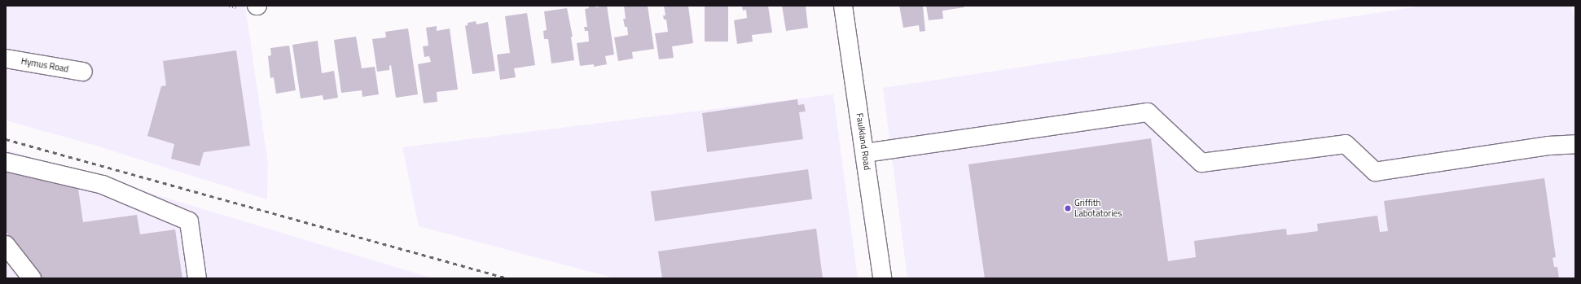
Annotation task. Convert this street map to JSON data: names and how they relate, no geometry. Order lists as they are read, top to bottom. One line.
{"streets":{"street":["Hymus Road","Faulkland Road"]},"places":["Griffith Labotatories"]}
